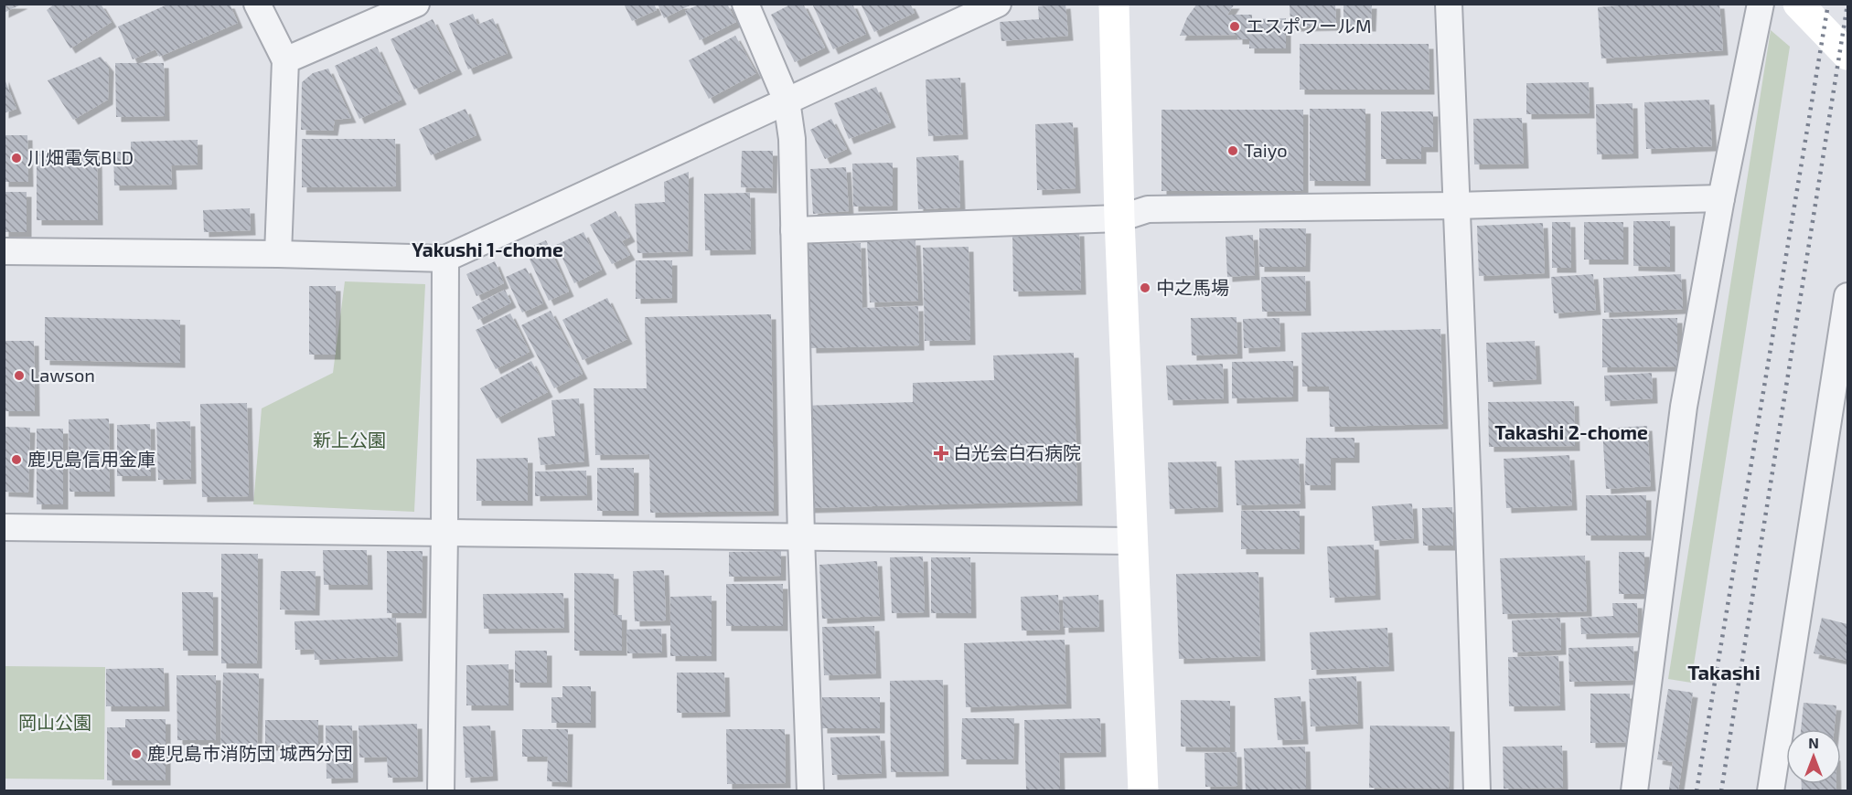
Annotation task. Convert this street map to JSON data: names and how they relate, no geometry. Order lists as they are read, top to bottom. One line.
{"districts":["Yakushi 1-chome","Takashi 2-chome","Takashi"],"parks":["新上公園","岡山公園"],"places":{"other":["エスポワールM","Taiyo","川畑電気BLD","中之馬場","Lawson","鹿児島信用金庫","鹿児島市消防団 城西分団"],"health":["白光会白石病院"]},"north":"top"}
